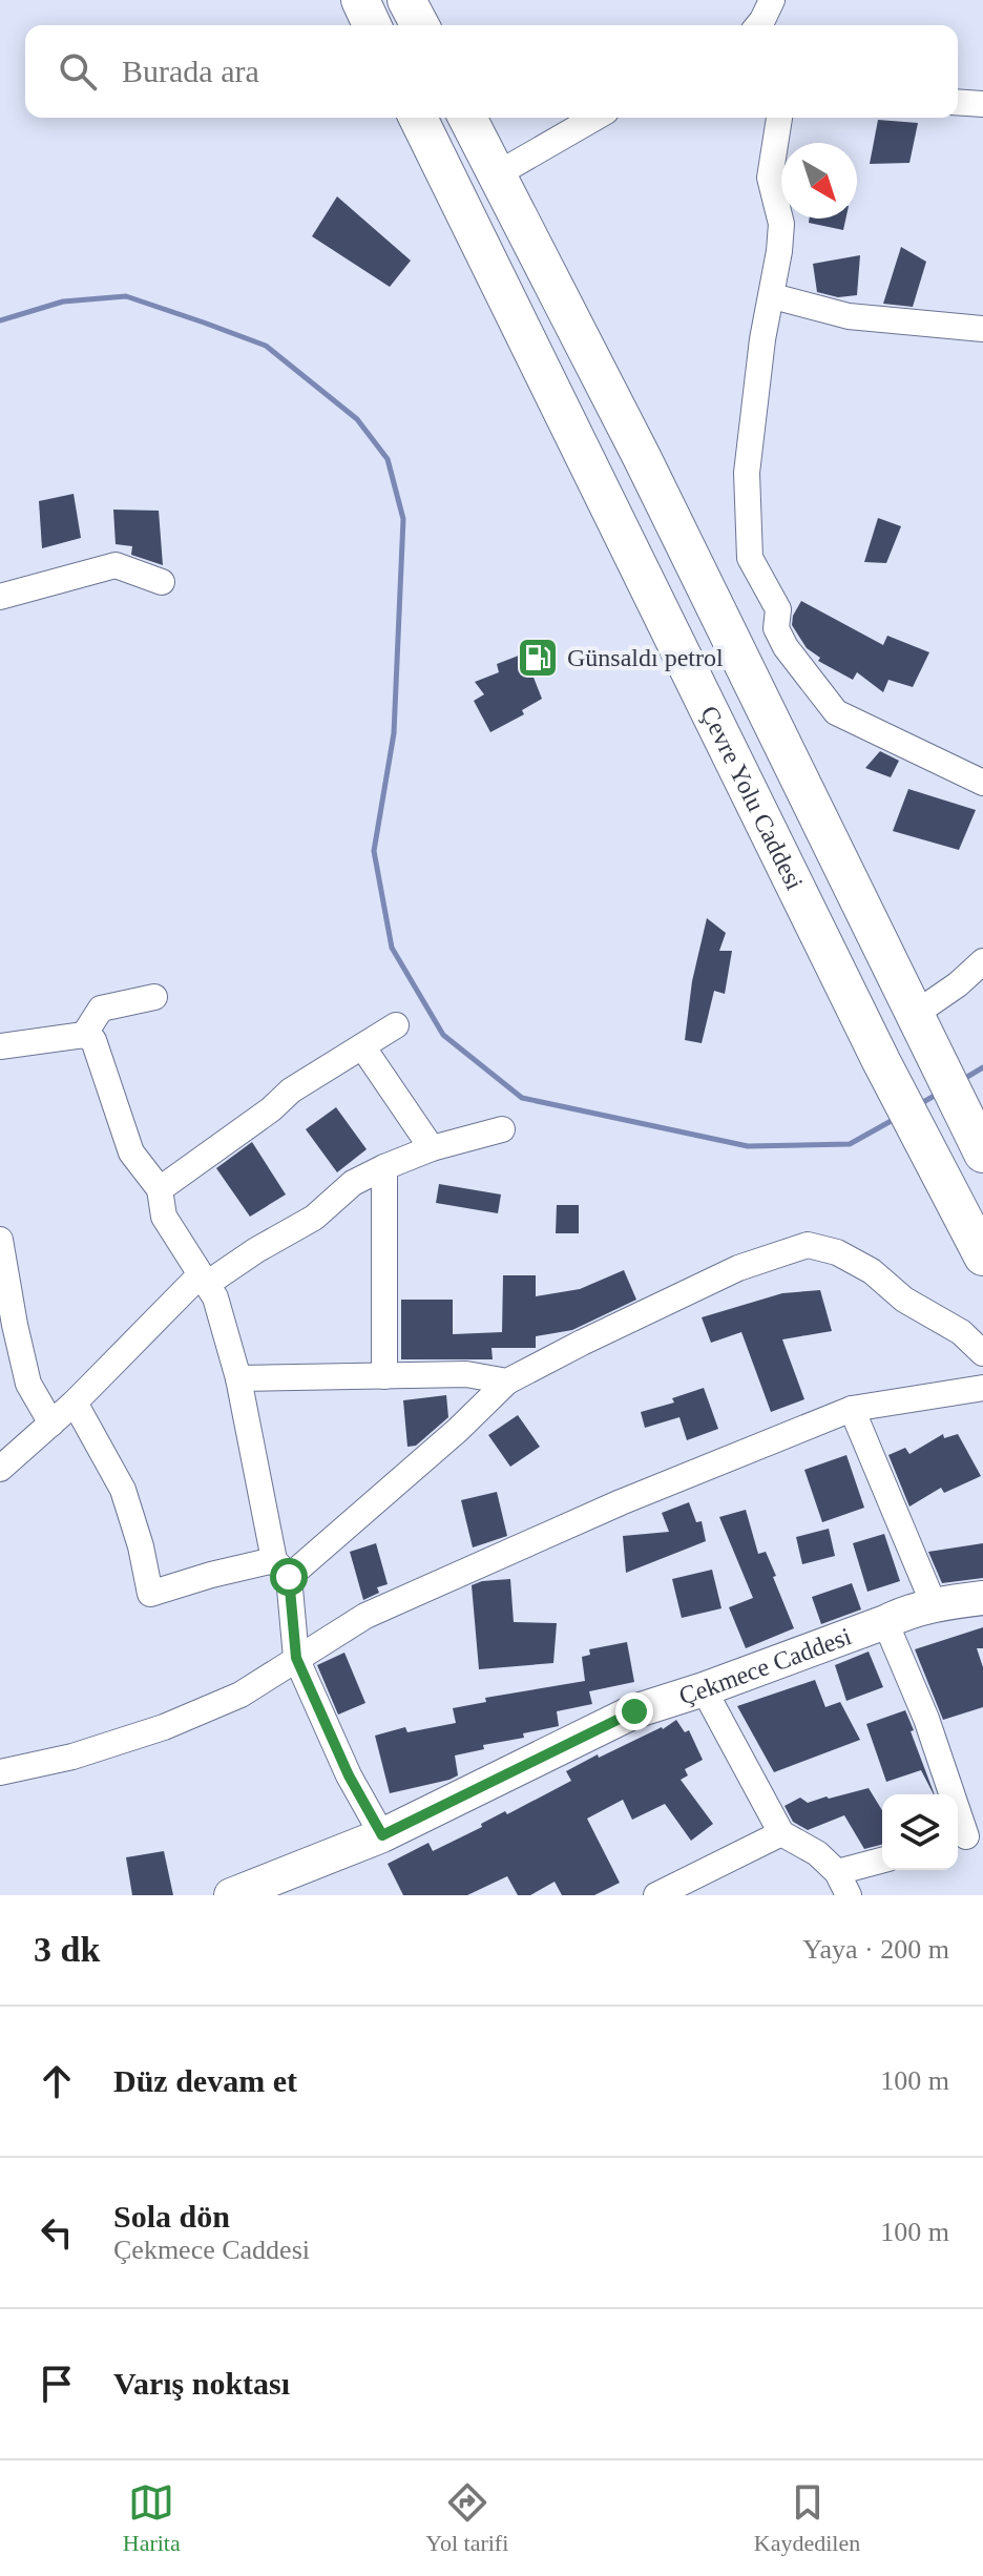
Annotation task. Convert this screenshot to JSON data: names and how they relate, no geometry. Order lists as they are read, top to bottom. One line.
{"streets":{"highway":["Çevre Yolu Caddesi"],"main road":["Çekmece Caddesi"]},"places":{"fuel station":["Günsaldı petrol"]},"north":"bottom right","page":{"search":"Burada ara","heading":["3 dk","Yaya · 200 m"],"list":[["Düz devam et","100 m"],["Sola dön","Çekmece Caddesi","100 m"],"Varış noktası"],"nav":["Harita","Yol tarifi","Kaydedilen"]}}
